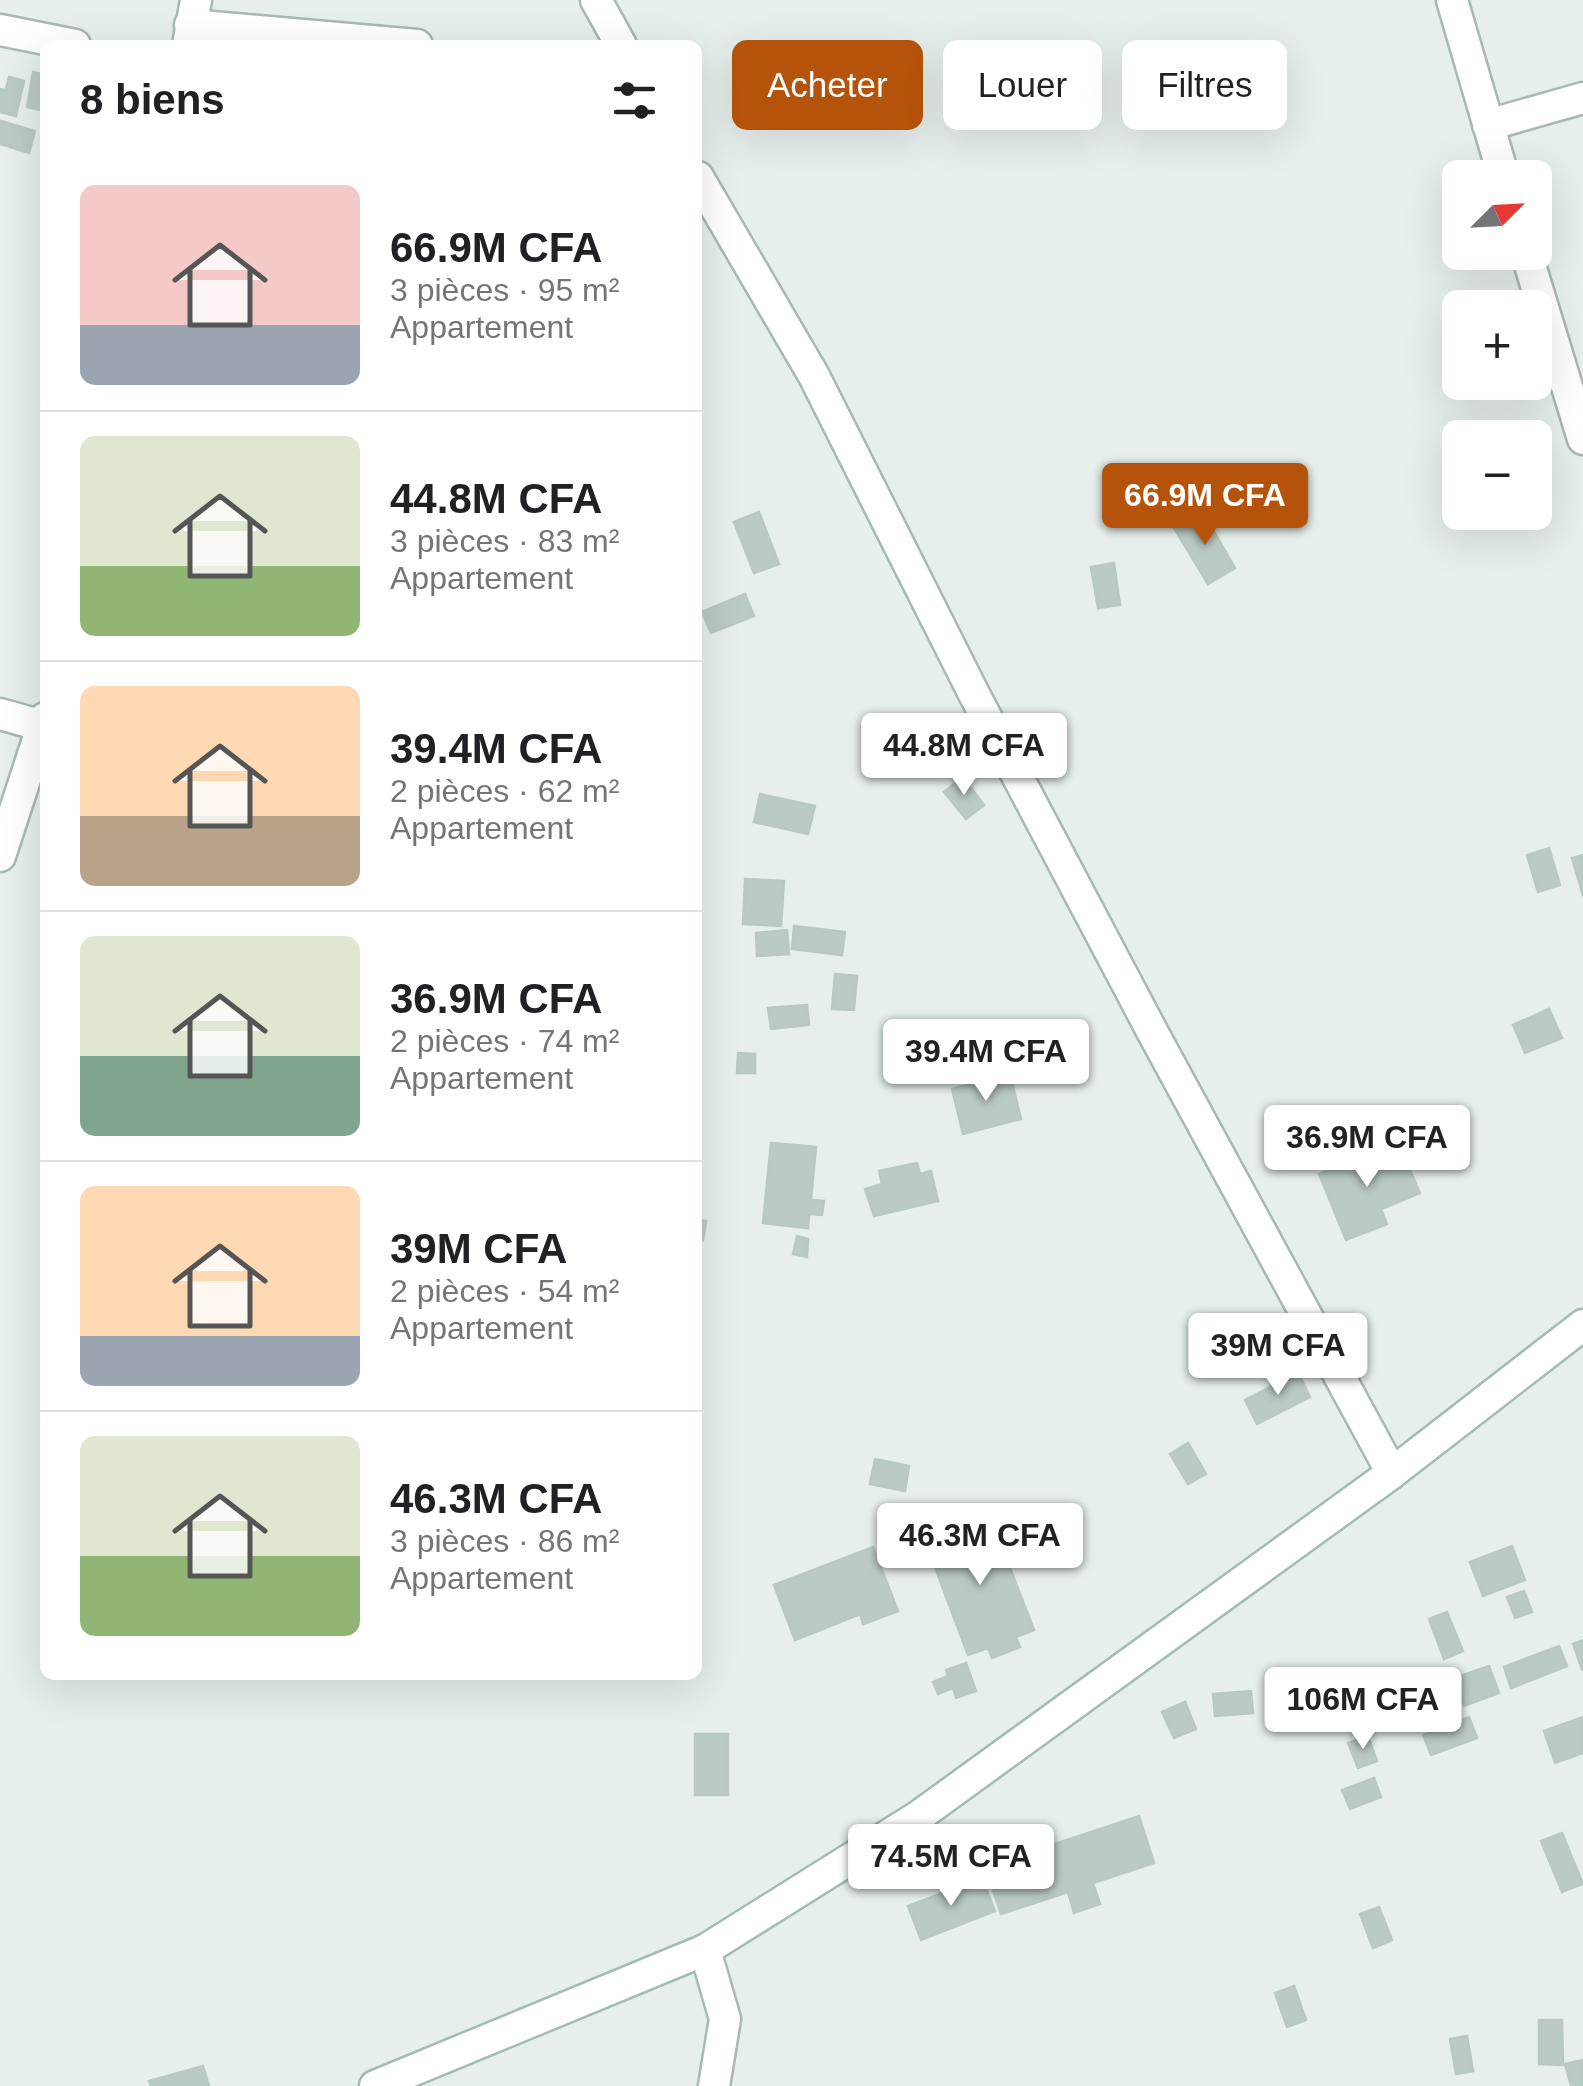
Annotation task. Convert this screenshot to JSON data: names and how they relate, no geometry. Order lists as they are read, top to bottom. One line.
{"north":"top right","page":{"chip":["Acheter","Louer","Filtres"],"heading":"8 biens","map_buttons":["+","−"],"list":[{"name":"66.9M CFA","note":"3 pièces · 95 m² · Appartement"},{"name":"44.8M CFA","note":"3 pièces · 83 m² · Appartement"},{"name":"39.4M CFA","note":"2 pièces · 62 m² · Appartement"},{"name":"36.9M CFA","note":"2 pièces · 74 m² · Appartement"},{"name":"39M CFA","note":"2 pièces · 54 m² · Appartement"},{"name":"46.3M CFA","note":"3 pièces · 86 m² · Appartement"}],"price":["66.9M CFA","44.8M CFA","39.4M CFA","36.9M CFA","39M CFA","46.3M CFA","106M CFA","74.5M CFA"]}}
